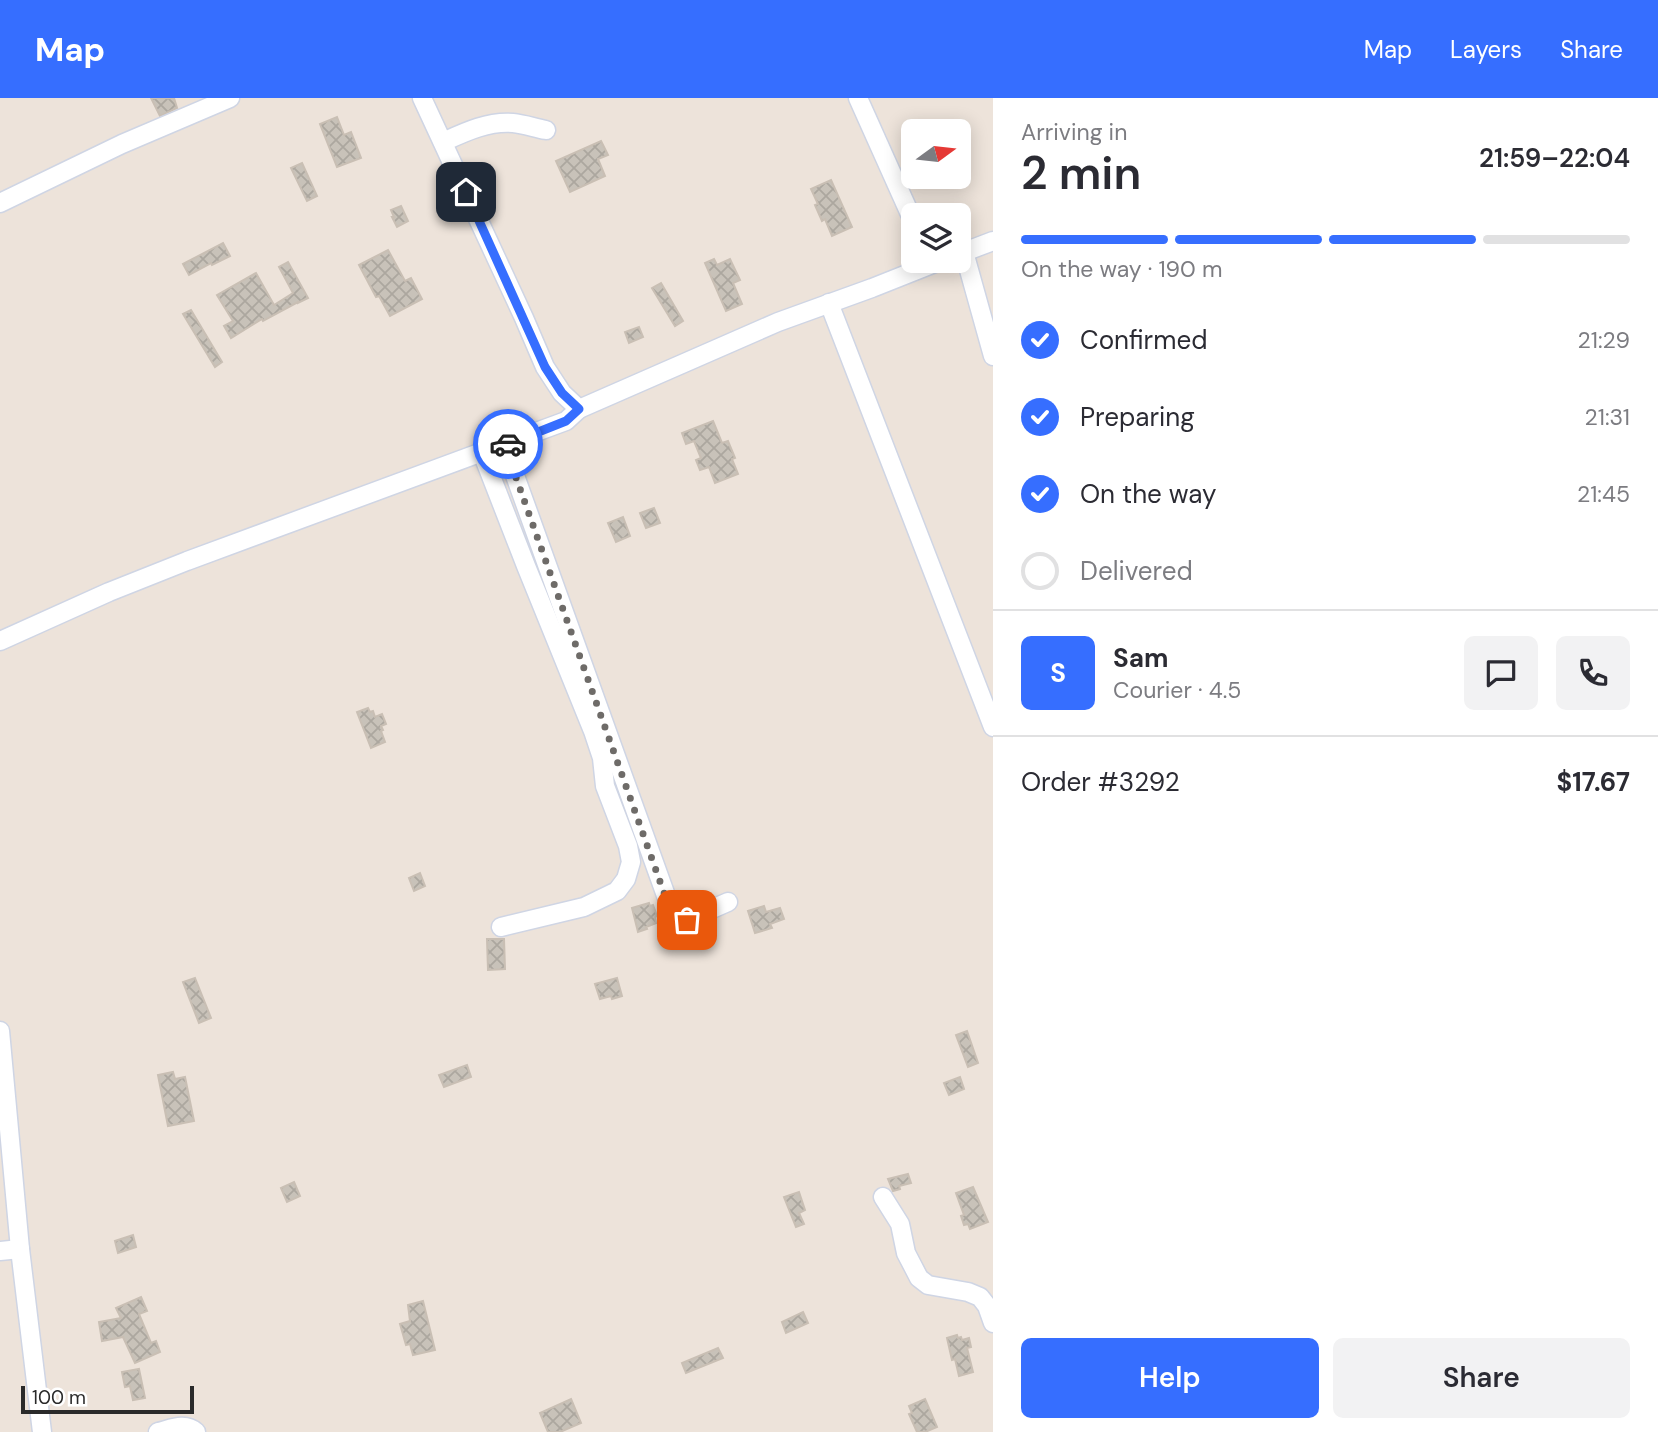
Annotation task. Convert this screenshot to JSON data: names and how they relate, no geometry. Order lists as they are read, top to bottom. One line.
{"scale_bar":"100 m","north":"right","page":{"header":"Map","nav":["Map","Layers","Share"],"heading":["2 min","Arriving in","21:59–22:04"],"panel":["Sam","Courier · 4.5","Order #3292","$17.67"],"bar":"On the way · 190 m","list":[["Confirmed","21:29"],["Preparing","21:31"],["On the way","21:45"],"Delivered"],"round":"S","buttons":["Help","Share"],"scale":"100 m"}}
